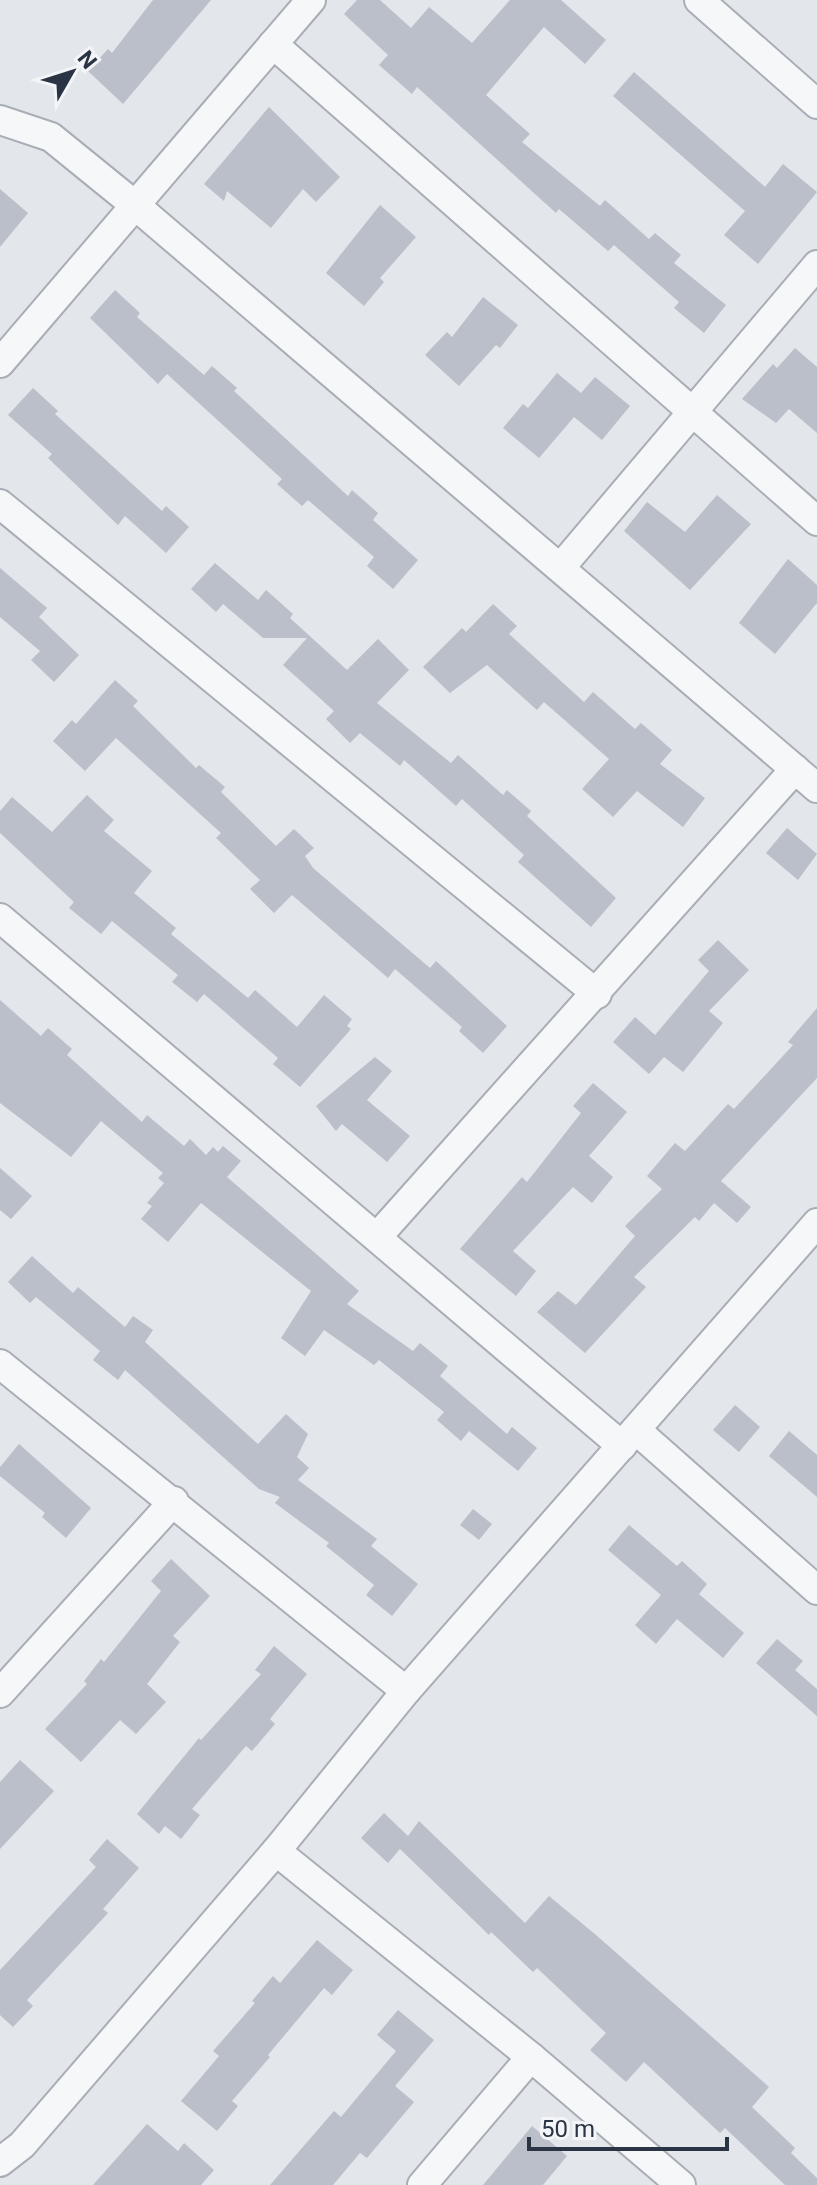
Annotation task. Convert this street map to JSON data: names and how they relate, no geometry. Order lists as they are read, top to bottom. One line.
{"scale_bar":"50 m","north":"top right"}
